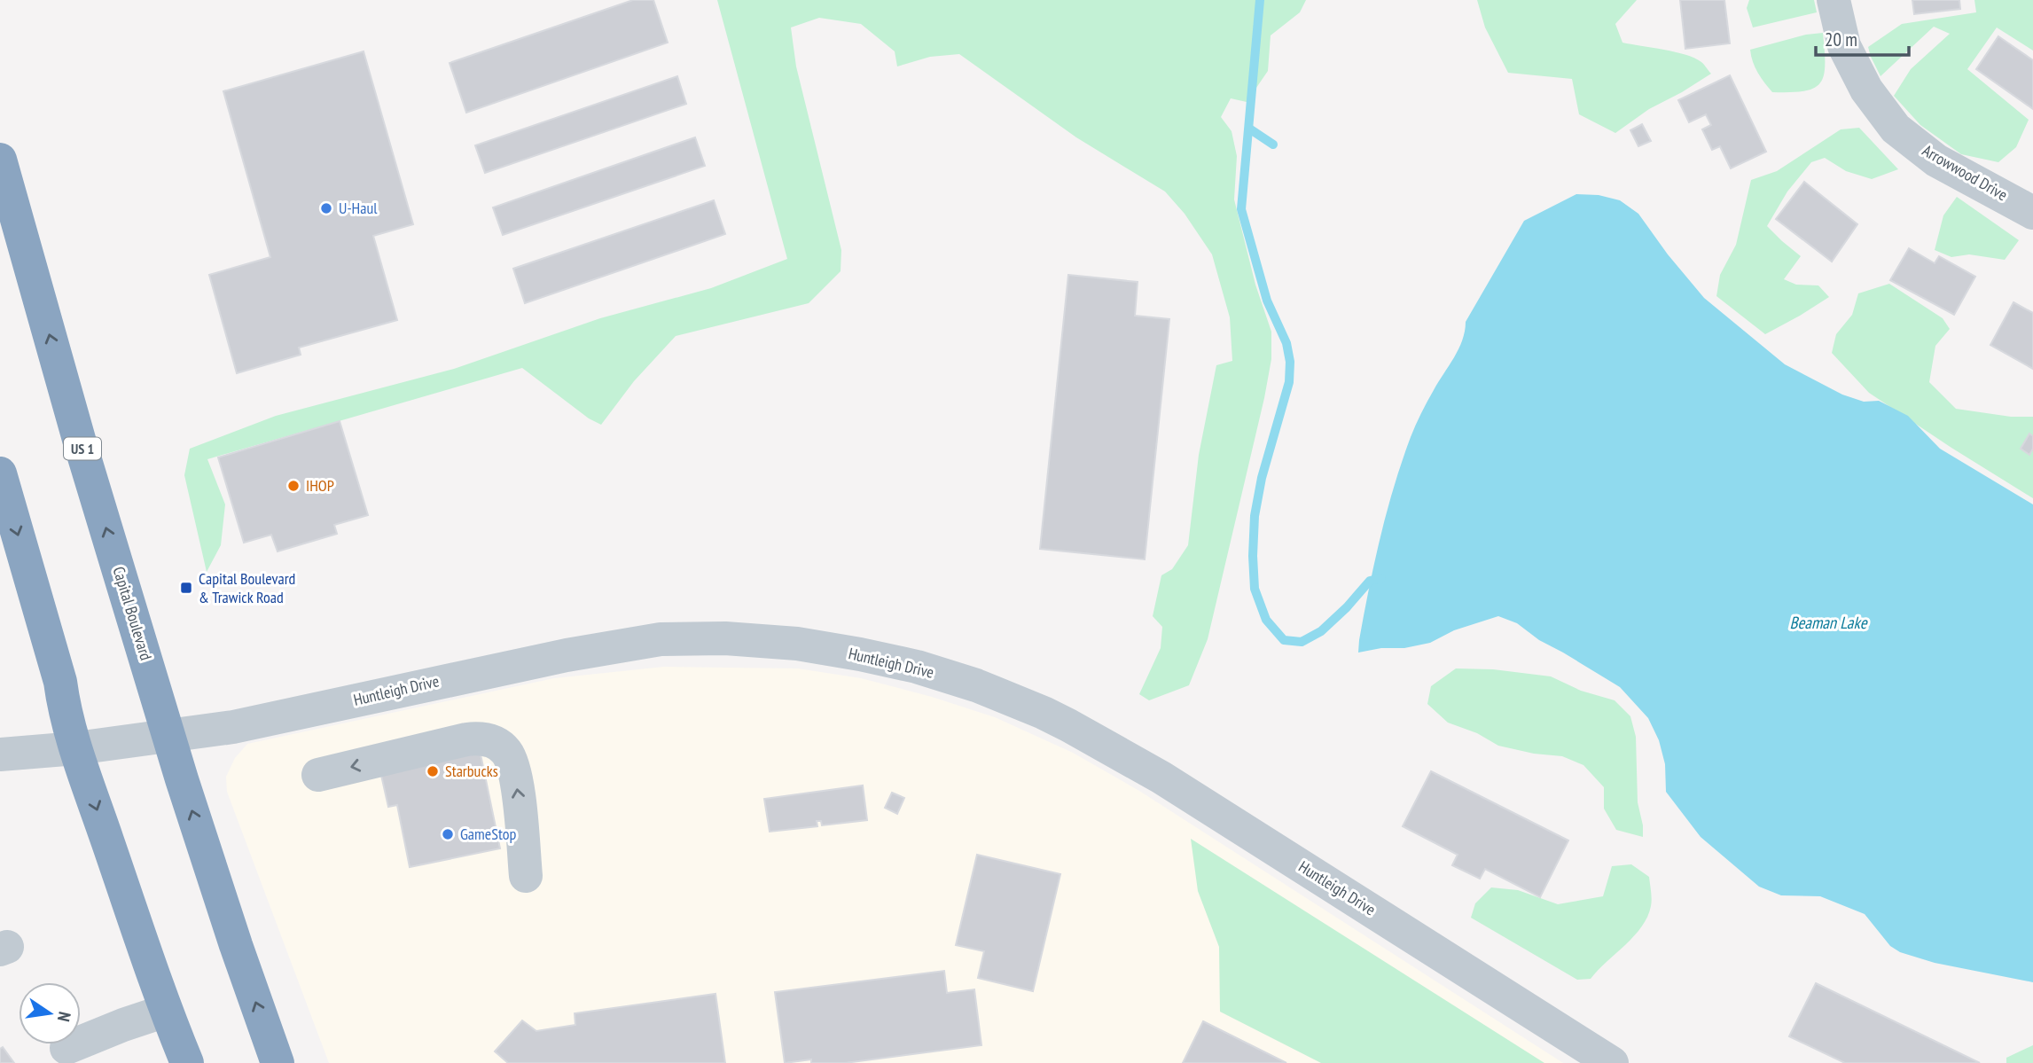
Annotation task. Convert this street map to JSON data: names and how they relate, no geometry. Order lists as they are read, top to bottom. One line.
{"streets":{"highway":["US 1","Capital Boulevard"],"street":["Arrowwood Drive","Huntleigh Drive"]},"crossings":[["Capital Boulevard","Huntleigh Drive"]],"water":["Beaman Lake"],"places":{"other":["U-Haul","IHOP","Starbucks","GameStop"],"transit":["Capital Boulevard & Trawick Road"]},"scale_bar":"20 m","north":"right"}
